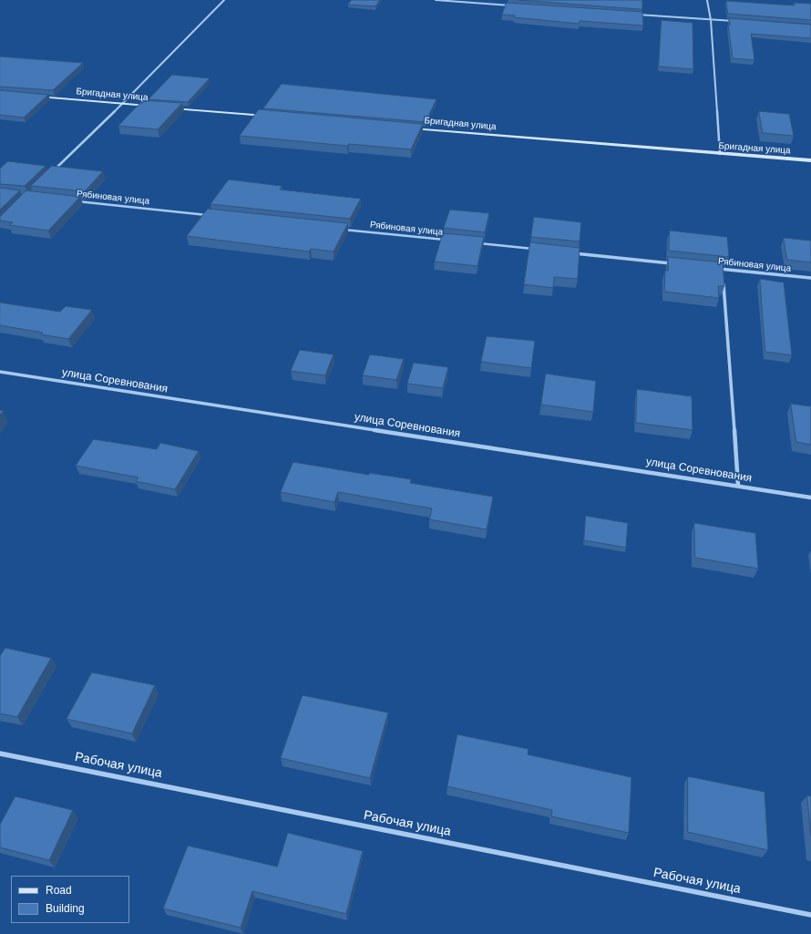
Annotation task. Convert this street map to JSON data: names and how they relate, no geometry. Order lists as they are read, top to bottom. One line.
{"streets":{"street":["Бригадная улица","Рябиновая улица","улица Соревнования","Рабочая улица"]},"legend":["Road","Building"]}
